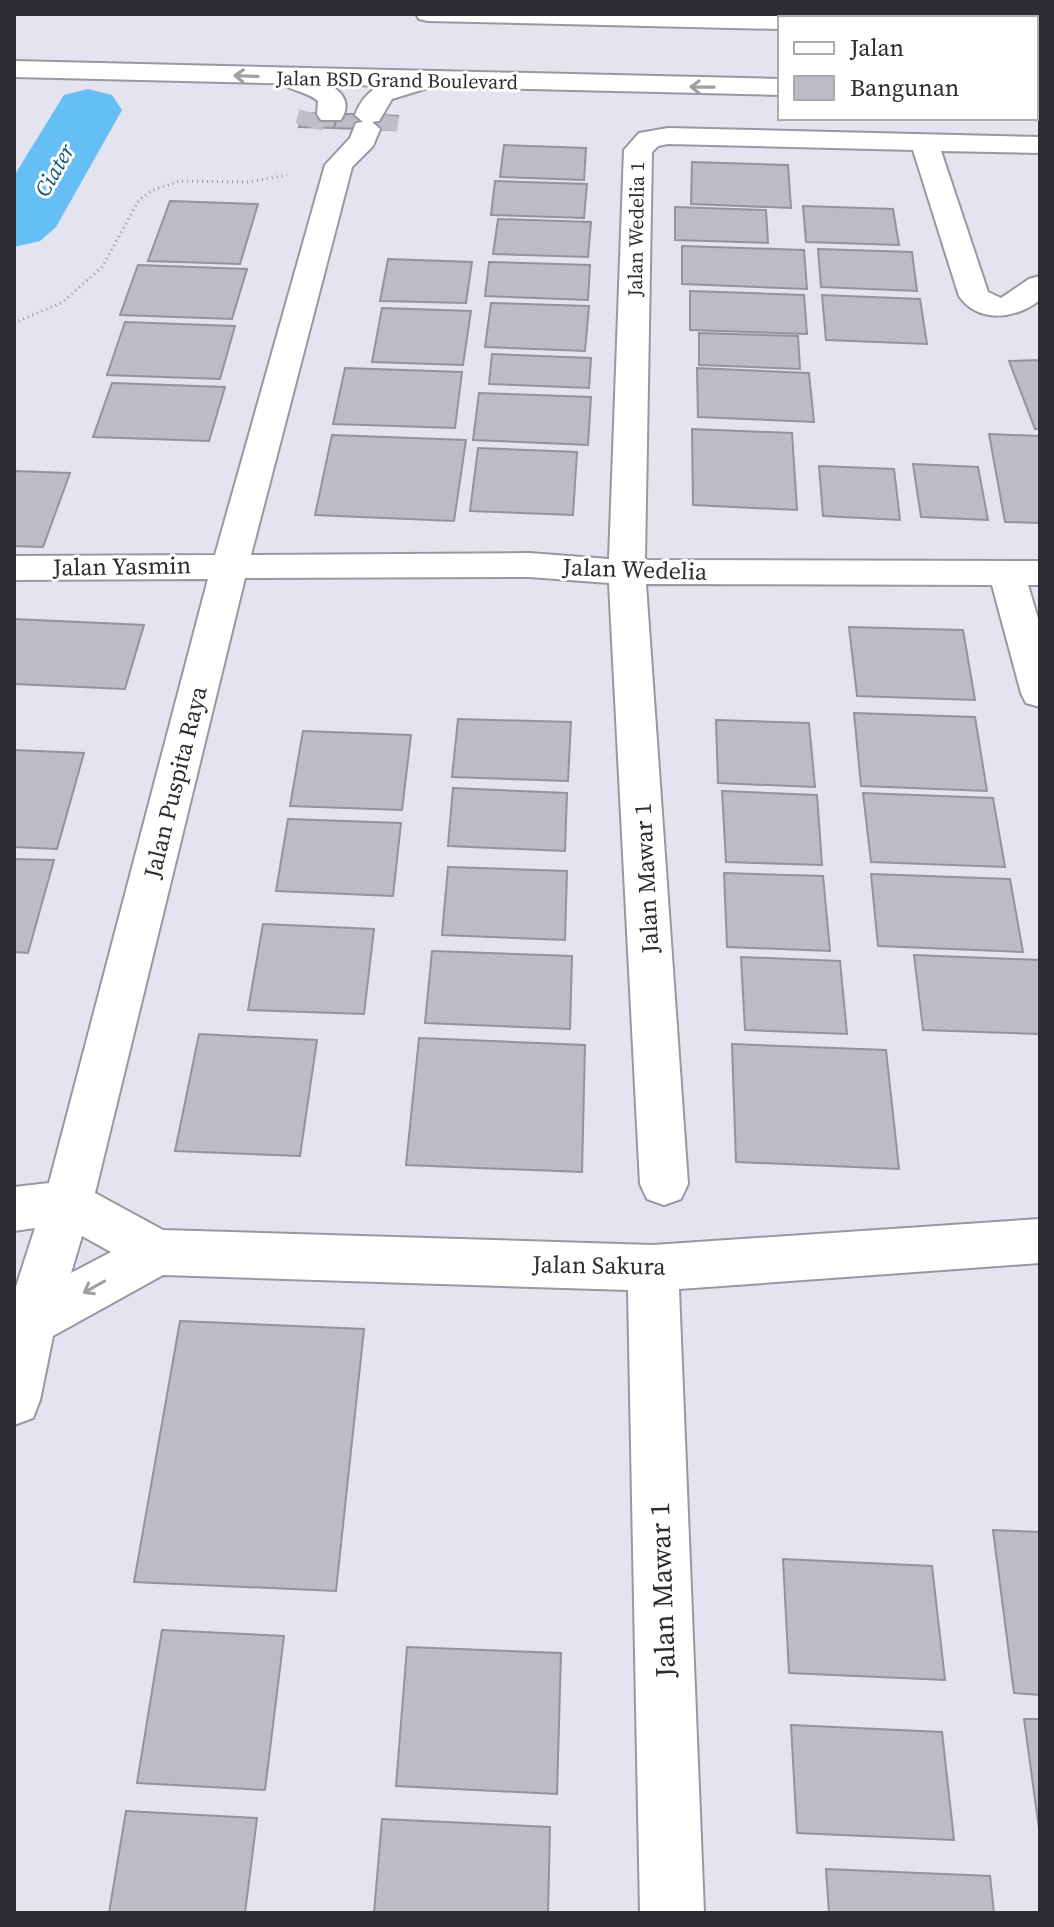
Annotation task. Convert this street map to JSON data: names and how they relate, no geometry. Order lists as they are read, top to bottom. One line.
{"streets":{"street":["Jalan BSD Grand Boulevard","Jalan Wedelia 1","Jalan Yasmin","Jalan Wedelia","Jalan Puspita Raya","Jalan Mawar 1","Jalan Sakura"]},"crossings":[["Jalan Wedelia 1","Jalan Wedelia"],["Jalan Wedelia 1","Jalan Mawar 1"],["Jalan Yasmin","Jalan Wedelia"],["Jalan Yasmin","Jalan Puspita Raya"],["Jalan Wedelia","Jalan Puspita Raya"],["Jalan Wedelia","Jalan Mawar 1"],["Jalan Puspita Raya","Jalan Sakura"],["Jalan Mawar 1","Jalan Sakura"]],"water":["Ciater"],"legend":["Jalan","Bangunan"]}
